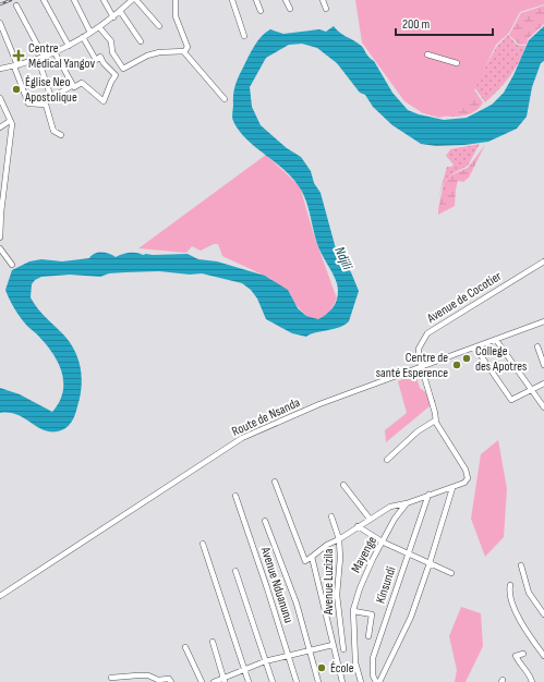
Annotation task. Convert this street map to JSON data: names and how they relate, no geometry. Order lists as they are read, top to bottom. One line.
{"streets":{"street":["Avenue de Cocotier","Route de Nsanda","Mayenge","Avenue Luzizila","Avenue Nduanunu","Kinsundi"]},"crossings":[["Avenue de Cocotier","Route de Nsanda"],["Mayenge","Avenue Luzizila"]],"water":["Ndjili"],"places":{"health":["Centre Médical Yangov"],"other":["Église Neo Apostolique","College des Apotres","Centre de santé Esperence","École"]},"scale_bar":"200 m"}
